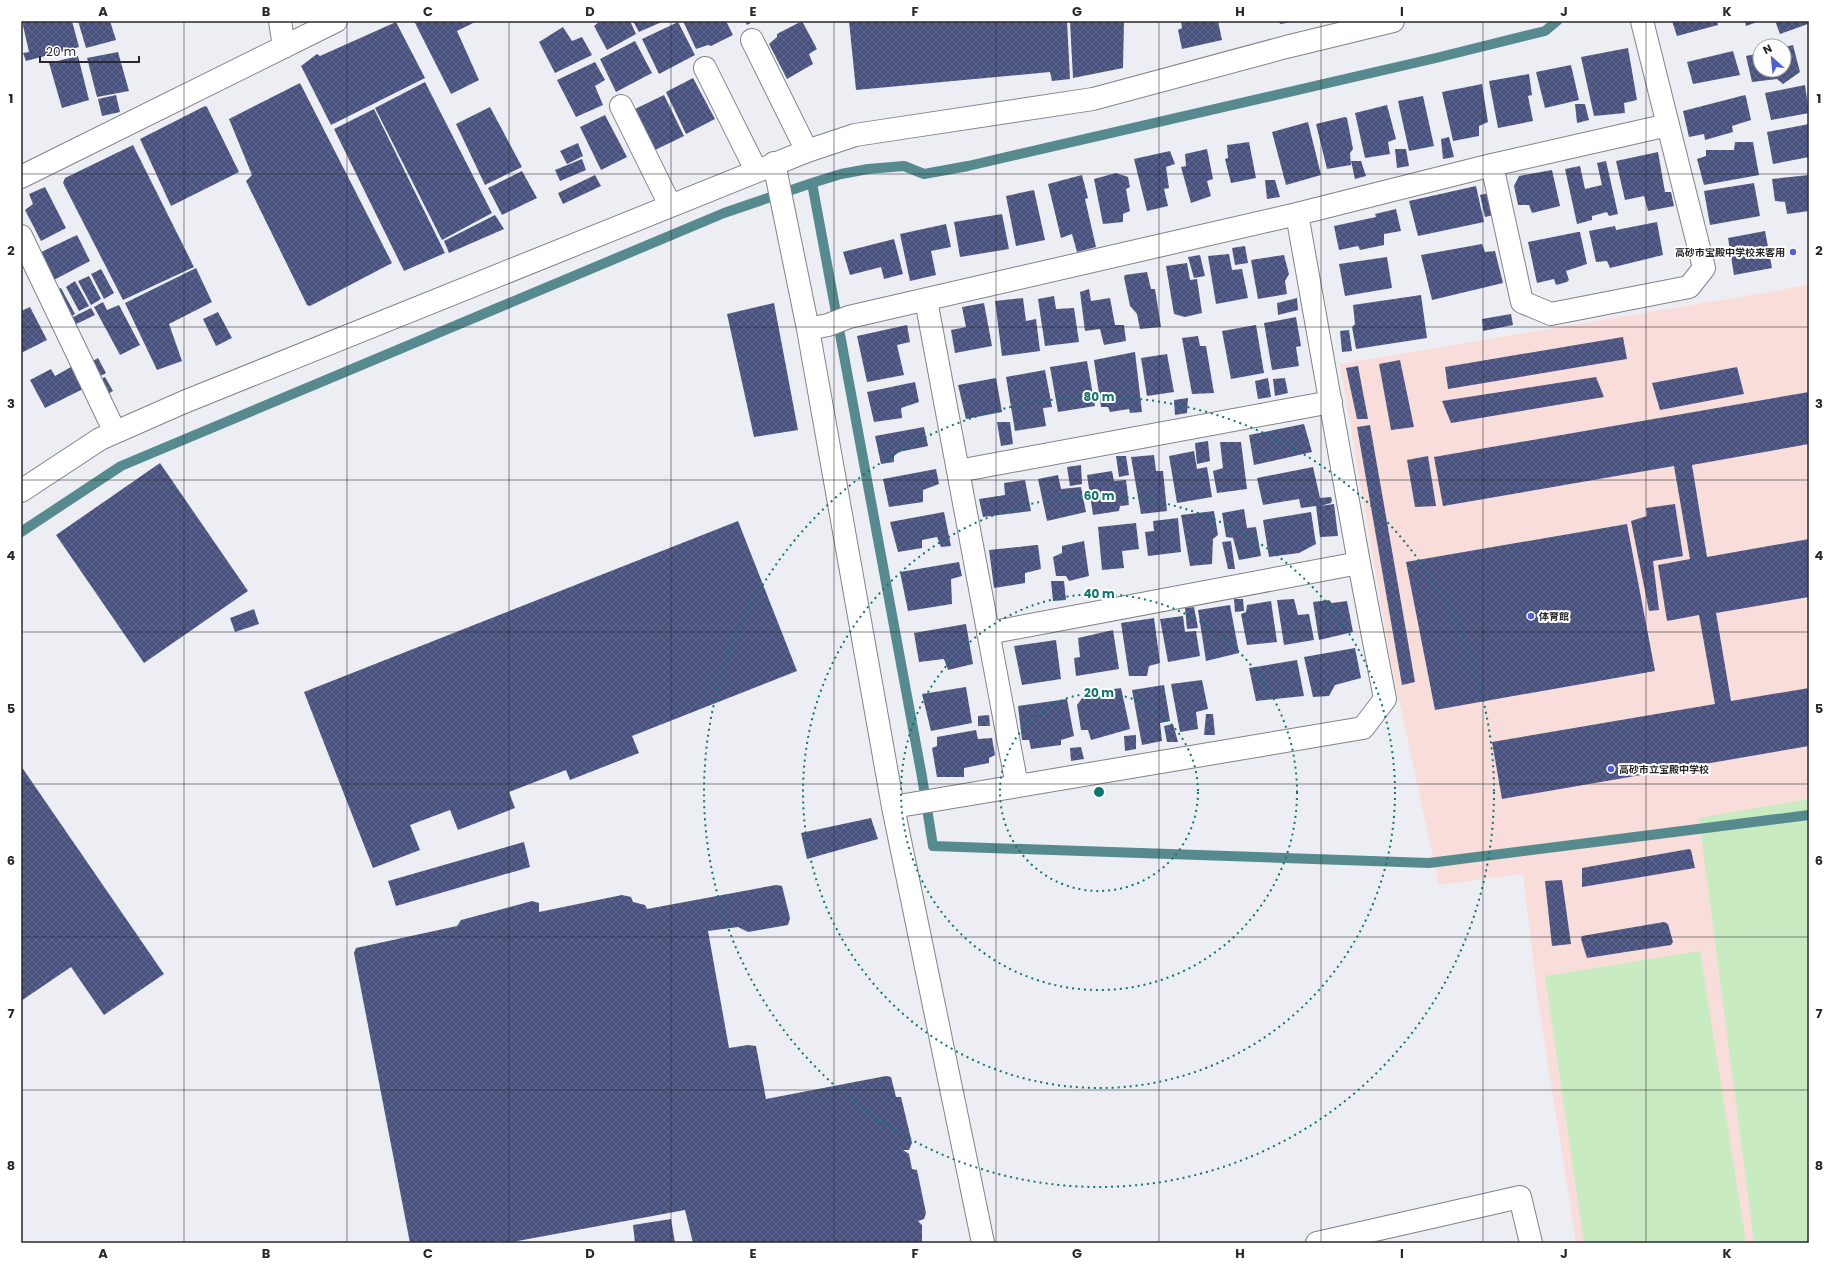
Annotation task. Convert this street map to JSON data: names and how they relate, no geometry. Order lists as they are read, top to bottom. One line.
{"places":["高砂市宝殿中学校来客用","体育館","高砂市立宝殿中学校"],"scale_bar":"20 m","north":"top left","grid":{"columns":["A","B","C","D","E","F","G","H","I","J","K"],"rows":["1","2","3","4","5","6","7","8"]},"rings":["80 m","60 m","40 m","20 m"]}
